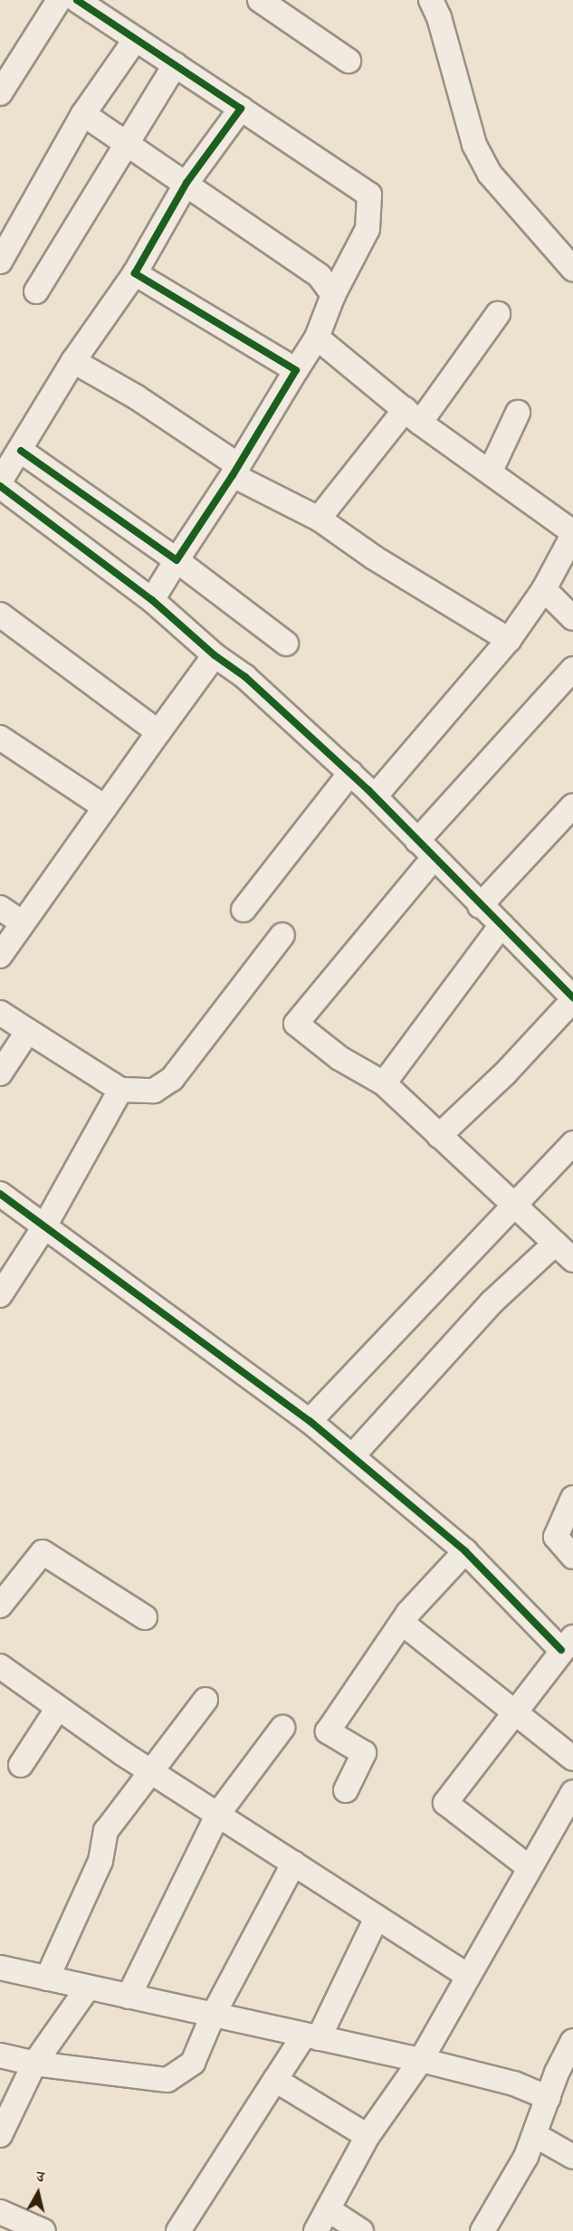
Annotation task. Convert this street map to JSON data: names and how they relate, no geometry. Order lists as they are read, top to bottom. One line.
{"north":"top"}
